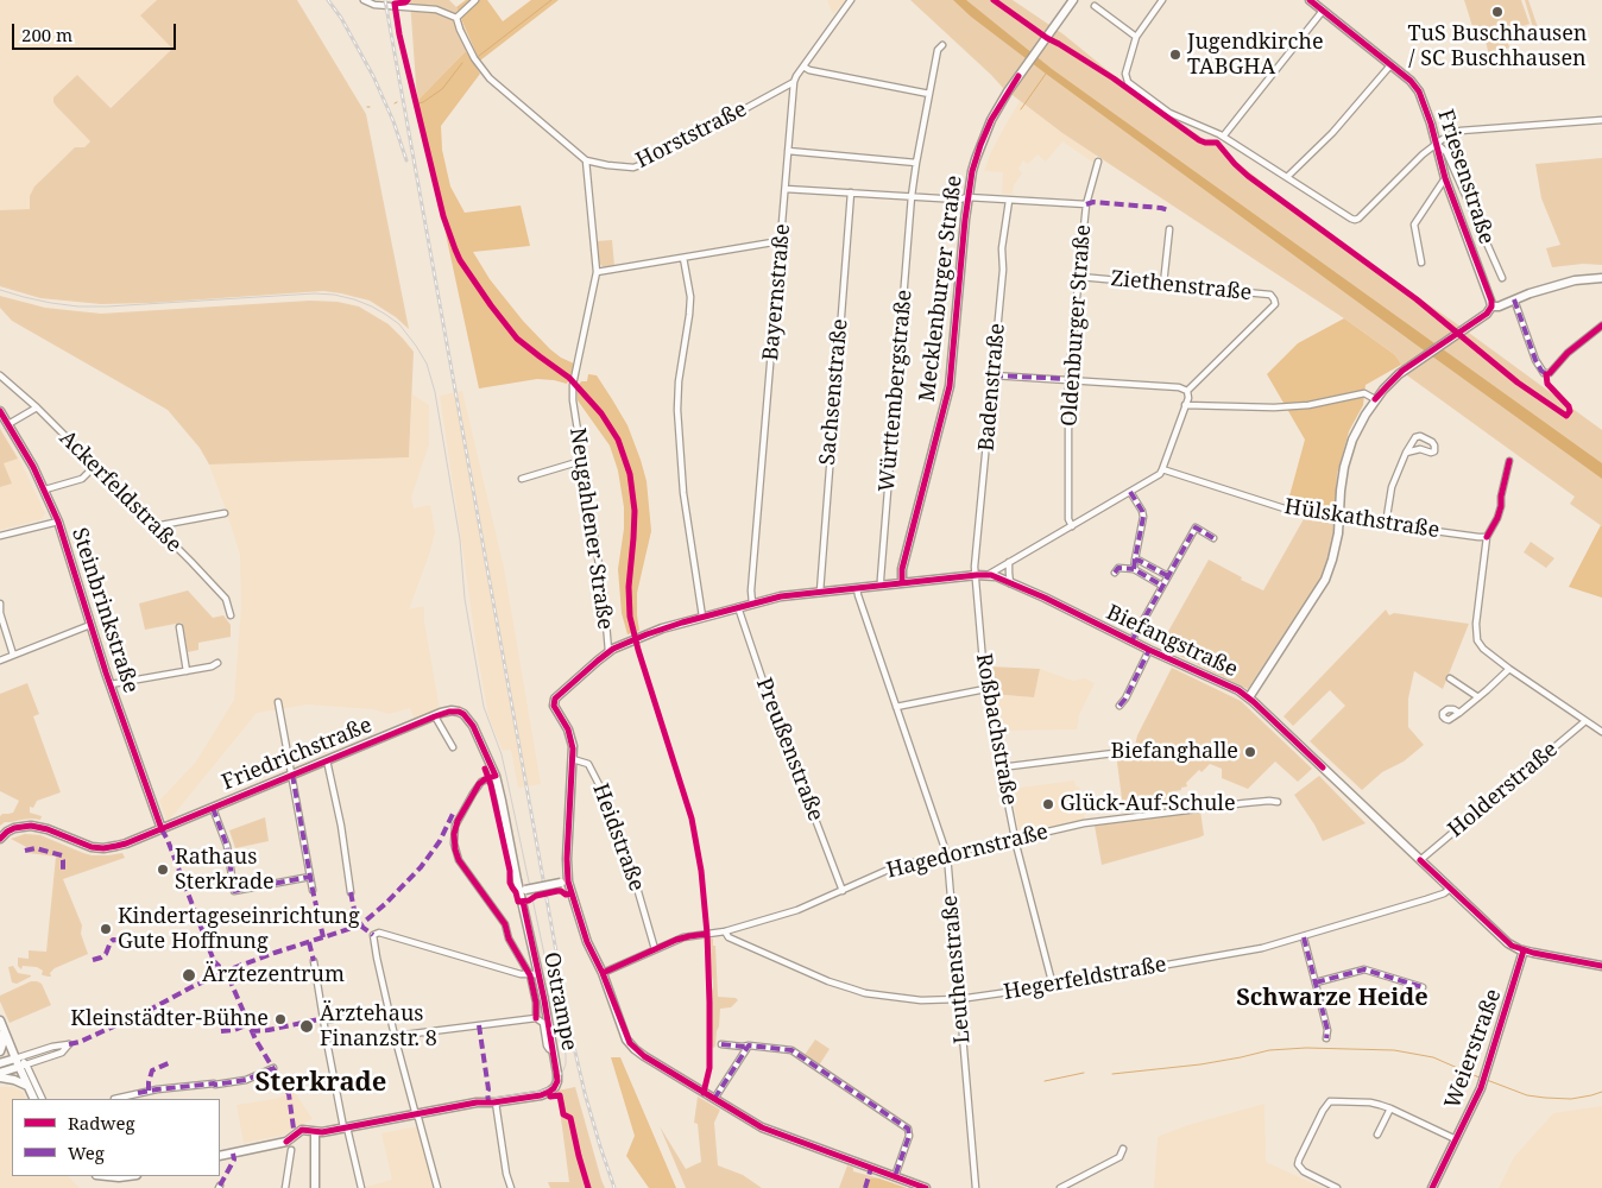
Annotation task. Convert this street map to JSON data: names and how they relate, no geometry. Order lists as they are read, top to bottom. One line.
{"streets":{"main road":["Friesenstraße","Mecklenburger Straße","Steinbrinkstraße","Biefangstraße","Friedrichstraße","Ostrampe","Weierstraße"],"street":["Horststraße","Ziethenstraße","Bayernstraße","Oldenburger Straße","Badenstraße","Württembergstraße","Sachsenstraße","Ackerfeldstraße","Hülskathstraße","Neugahlener Straße","Roßbachstraße","Preußenstraße","Holderstraße","Heidstraße","Hagedornstraße","Leuthenstraße","Hegerfeldstraße"]},"crossings":[["Horststraße","Bayernstraße"],["Horststraße","Neugahlener Straße"],["Ziethenstraße","Oldenburger Straße"],["Mecklenburger Straße","Biefangstraße"],["Bayernstraße","Biefangstraße"],["Badenstraße","Biefangstraße"],["Badenstraße","Roßbachstraße"],["Württembergstraße","Biefangstraße"],["Sachsenstraße","Biefangstraße"],["Neugahlener Straße","Biefangstraße"],["Steinbrinkstraße","Friedrichstraße"],["Biefangstraße","Roßbachstraße"],["Biefangstraße","Preußenstraße"],["Biefangstraße","Holderstraße"],["Biefangstraße","Heidstraße"],["Biefangstraße","Leuthenstraße"],["Biefangstraße","Hegerfeldstraße"],["Biefangstraße","Weierstraße"],["Roßbachstraße","Hagedornstraße"],["Roßbachstraße","Hegerfeldstraße"],["Preußenstraße","Hagedornstraße"],["Friedrichstraße","Ostrampe"],["Heidstraße","Hagedornstraße"],["Hagedornstraße","Leuthenstraße"],["Hagedornstraße","Hegerfeldstraße"],["Leuthenstraße","Hegerfeldstraße"]],"districts":["Schwarze Heide","Sterkrade"],"places":["TuS Buschhausen / SC Buschhausen","Jugendkirche TABGHA","Biefanghalle","Glück-Auf-Schule","Rathaus Sterkrade","Kindertageseinrichtung Gute Hoffnung","Ärztezentrum","Kleinstädter-Bühne","Ärztehaus Finanzstr. 8"],"legend":["Radweg","Weg"],"scale_bar":"200 m"}
